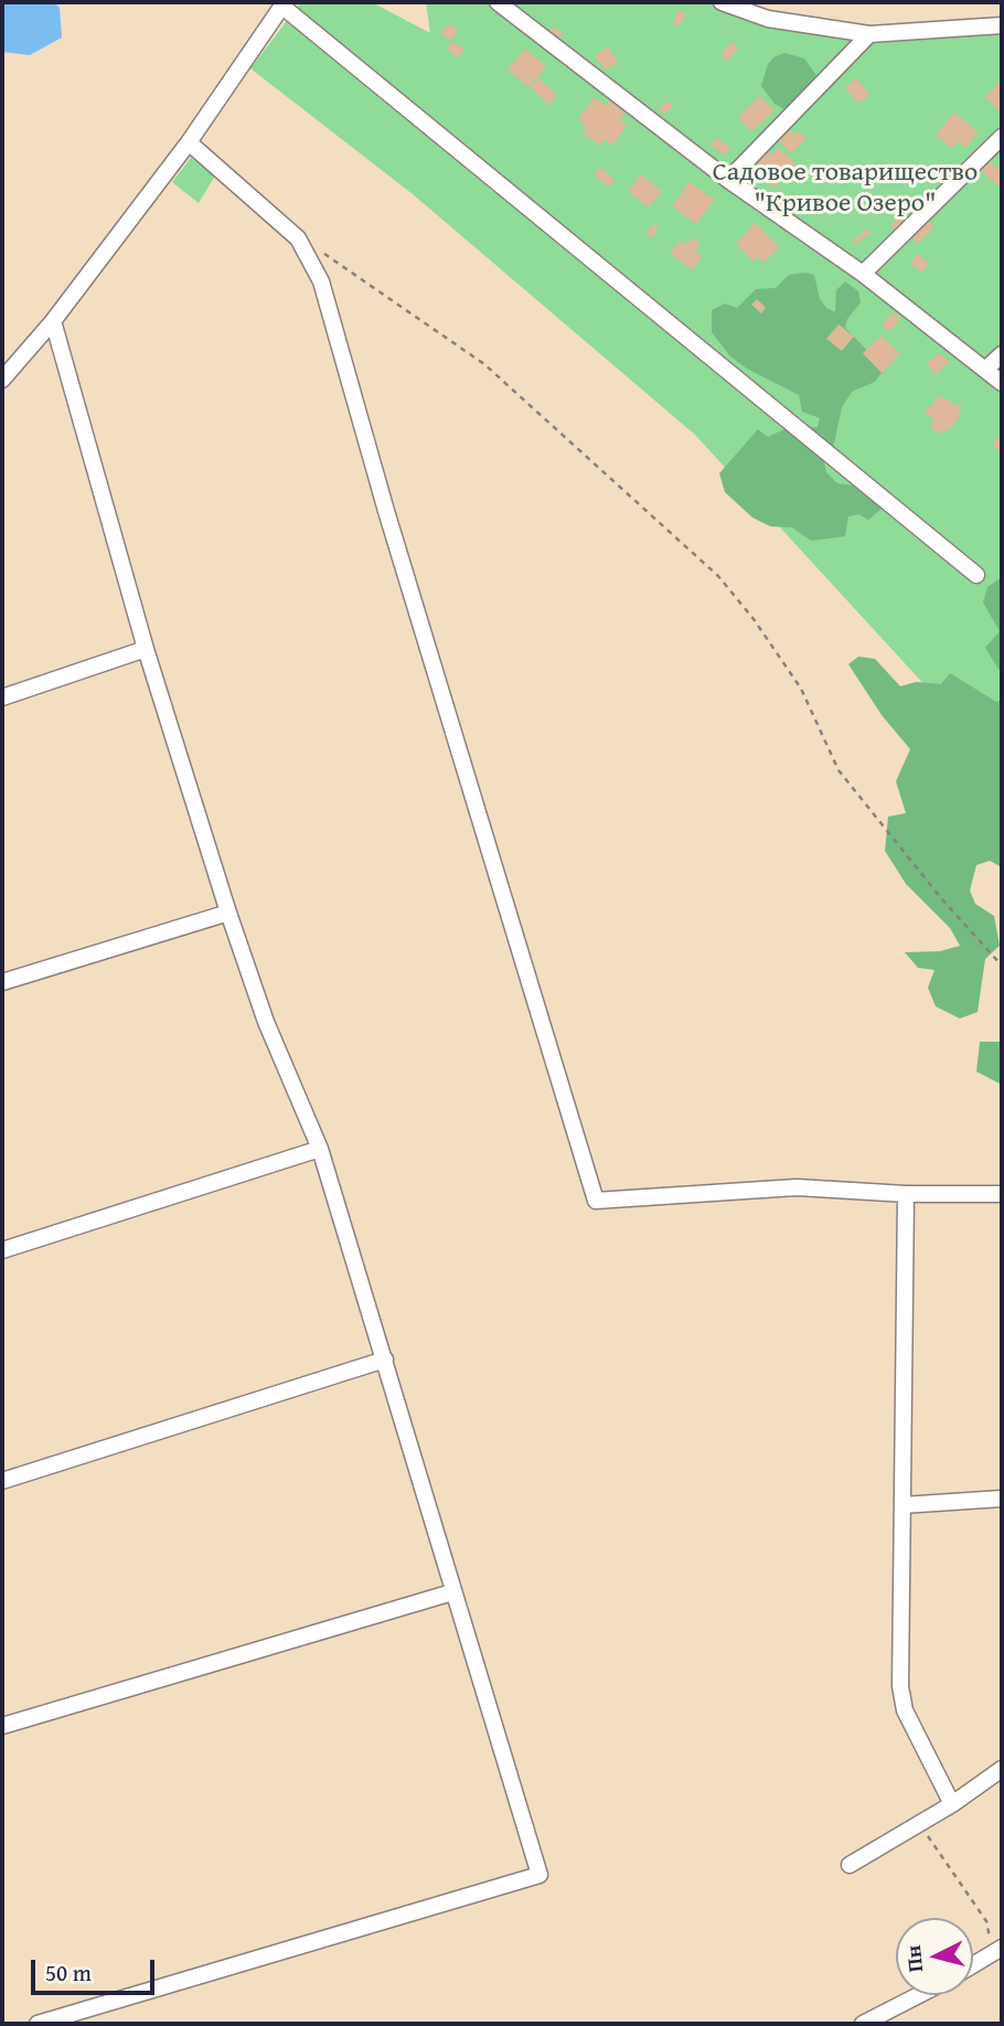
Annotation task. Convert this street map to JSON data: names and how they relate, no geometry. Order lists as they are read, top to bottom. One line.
{"parks":["Садовое товарищество \"Кривое Озеро\""],"scale_bar":"50 m","north":"left"}
